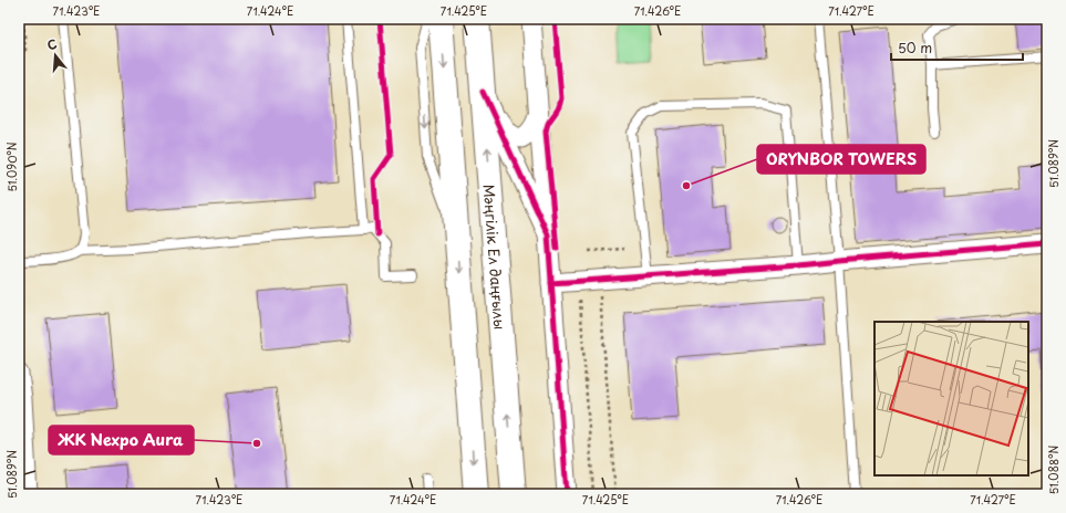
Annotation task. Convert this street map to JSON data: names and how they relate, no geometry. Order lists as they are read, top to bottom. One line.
{"streets":{"main road":["Мәңгілік Ел даңғылы"]},"places":["ORYNBOR TOWERS","ЖК Nexpo Aura"],"scale_bar":"50 m","north":"top","coordinates":["71.423°E","71.424°E","71.425°E","71.426°E","71.427°E","51.089°N","51.090°N","51.088°N"]}
